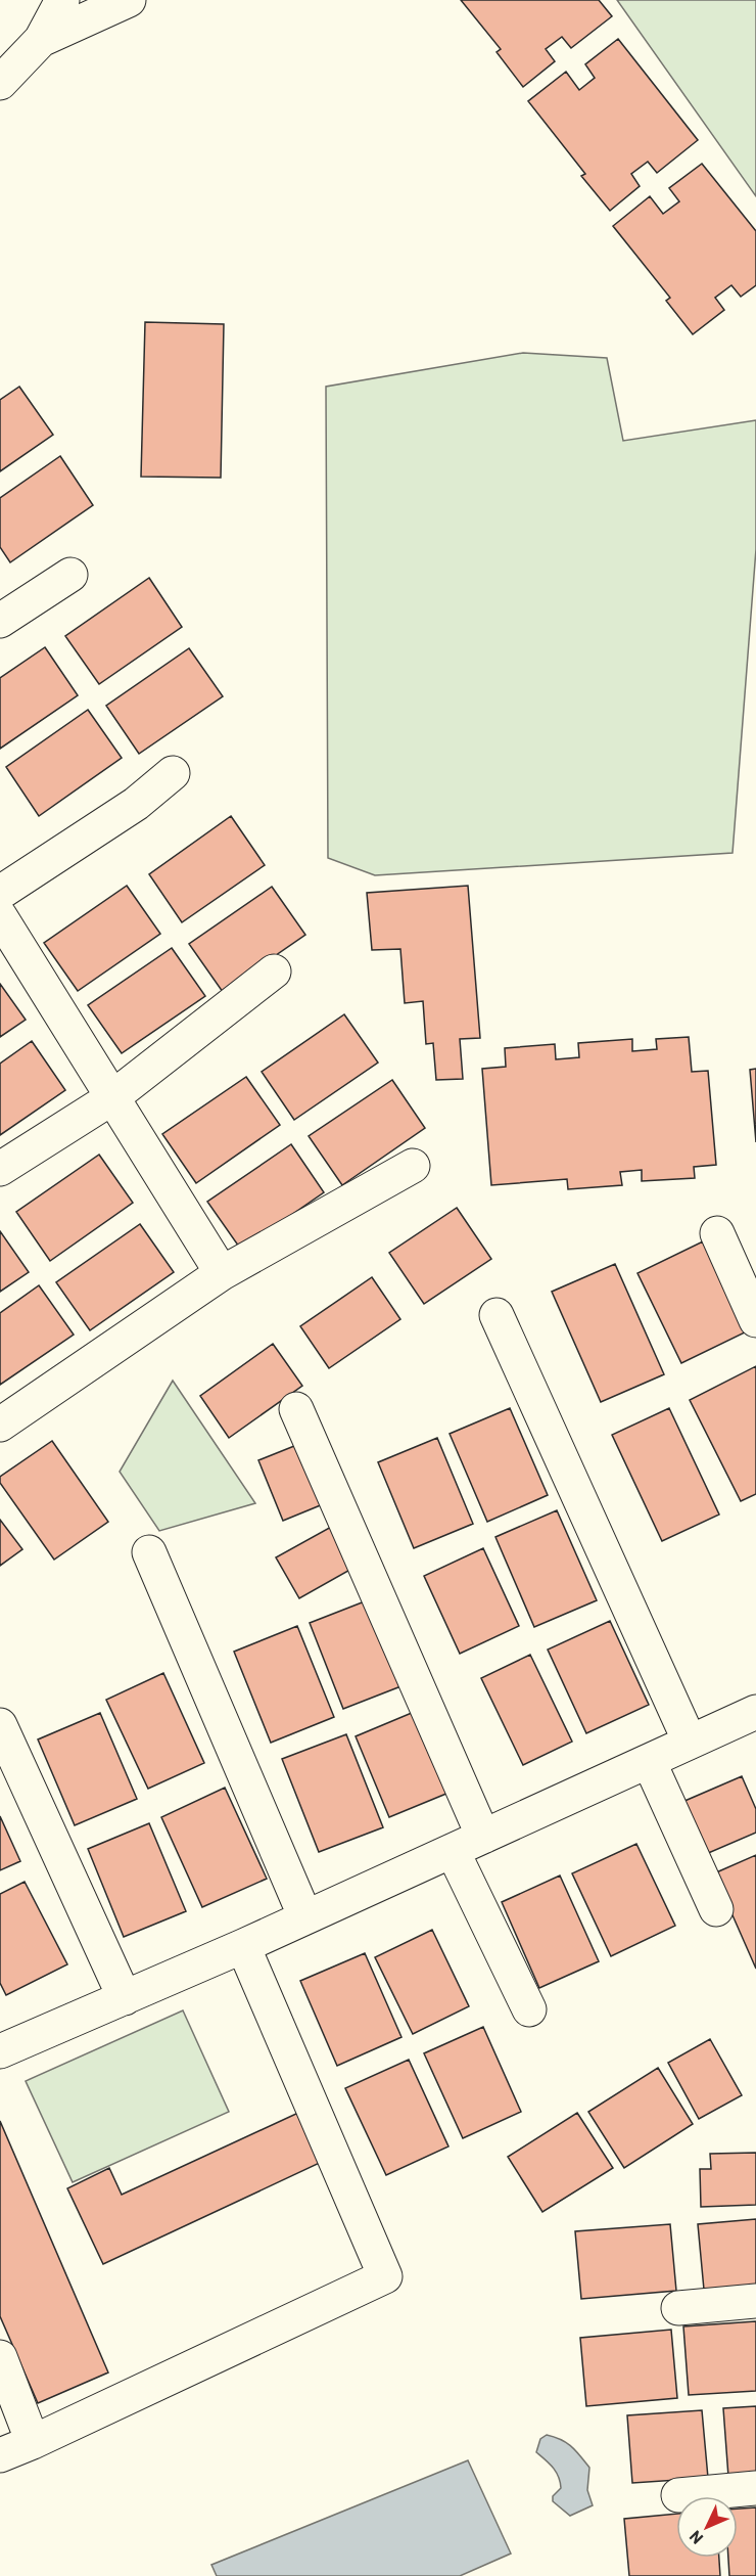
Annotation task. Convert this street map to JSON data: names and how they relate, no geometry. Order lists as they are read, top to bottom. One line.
{"north":"bottom left"}
